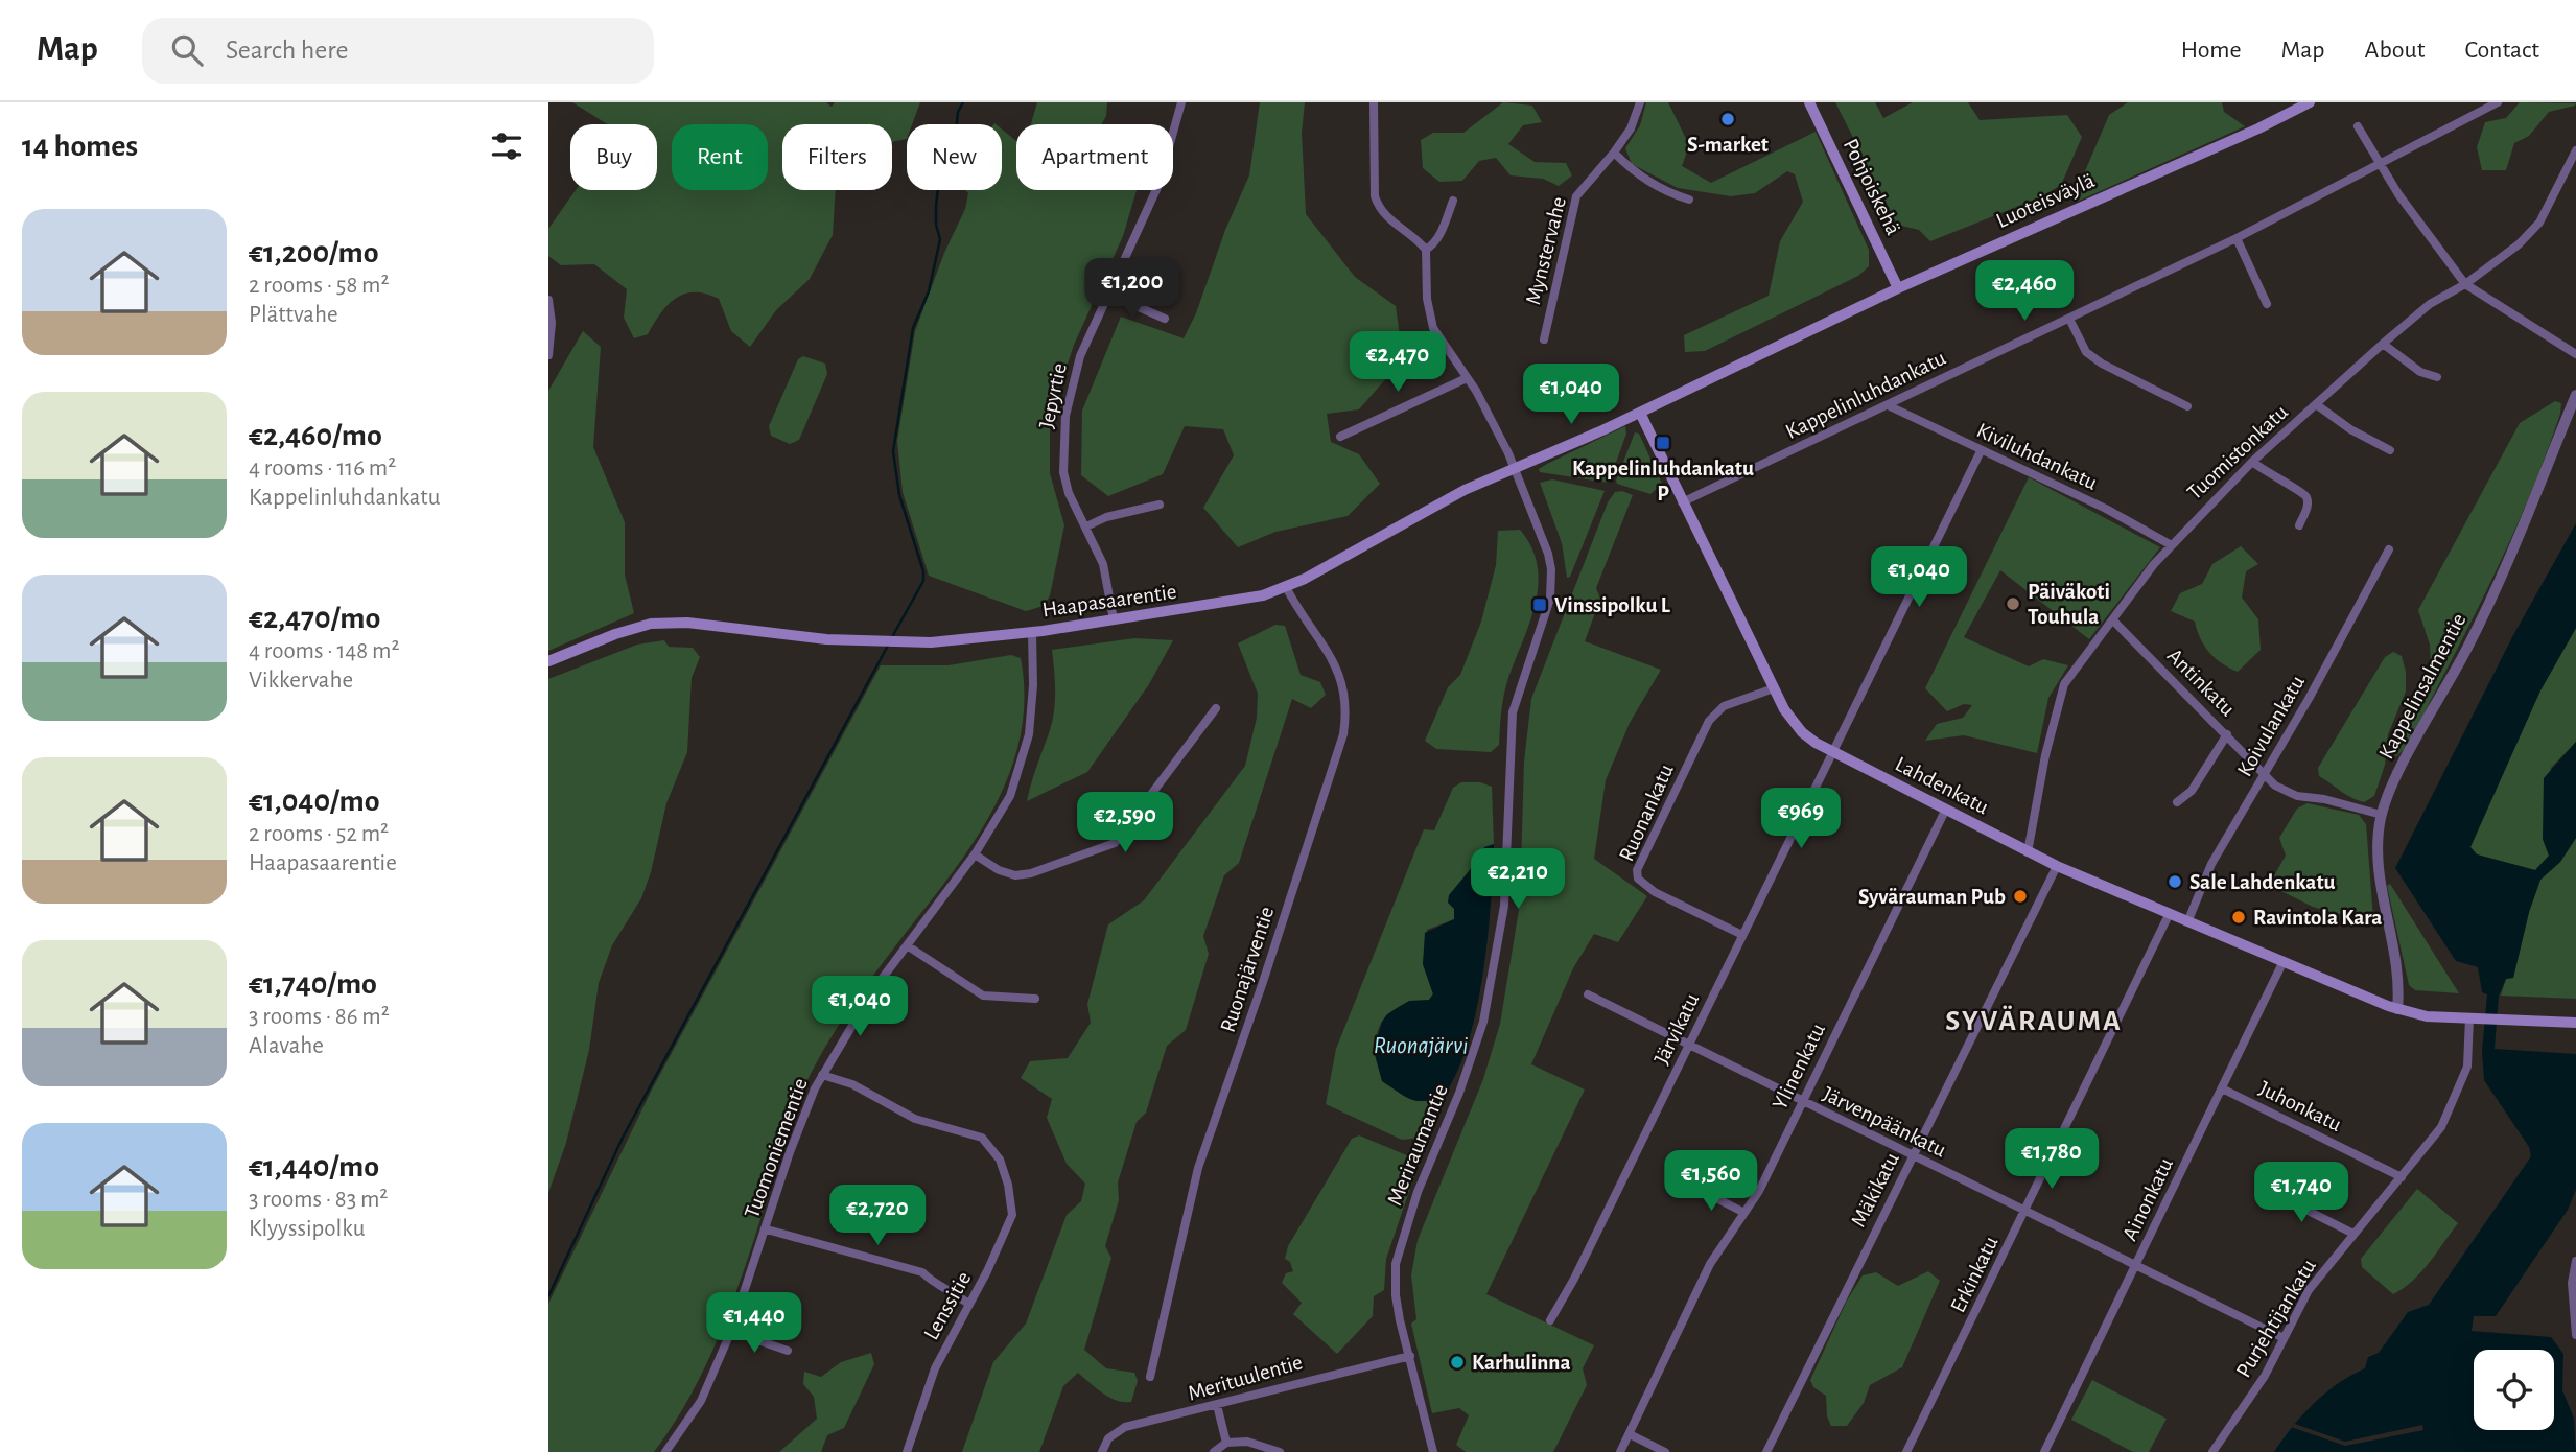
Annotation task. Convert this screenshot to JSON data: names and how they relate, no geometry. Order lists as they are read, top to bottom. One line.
{"streets":{"main road":["Pohjoiskehä","Luoteisväylä","Haapasaarentie","Lahdenkatu"],"street":["Mynstervahe","Kappelinluhdankatu","Jepyrtie","Tuomistonkatu","Kiviluhdankatu","Antinkatu","Kappelinsalmentie","Koivulankatu","Ruonankatu","Ruonajärventie","Järvikatu","Ylinenkatu","Juhonkatu","Järvenpäänkatu","Meriraumantie","Tuomoniementie","Mäkikatu","Ainonkatu","Erkinkatu","Lenssitie","Purjehtijankatu","Merituulentie"]},"crossings":[["Pohjoiskehä","Luoteisväylä"],["Luoteisväylä","Haapasaarentie"],["Luoteisväylä","Lahdenkatu"],["Kappelinluhdankatu","Kiviluhdankatu"],["Kappelinluhdankatu","Lahdenkatu"],["Jepyrtie","Haapasaarentie"],["Tuomistonkatu","Kiviluhdankatu"],["Tuomistonkatu","Antinkatu"],["Tuomistonkatu","Lahdenkatu"],["Kiviluhdankatu","Järvikatu"],["Haapasaarentie","Lahdenkatu"],["Haapasaarentie","Ruonajärventie"],["Haapasaarentie","Meriraumantie"],["Haapasaarentie","Tuomoniementie"],["Antinkatu","Kappelinsalmentie"],["Antinkatu","Koivulankatu"],["Kappelinsalmentie","Lahdenkatu"],["Koivulankatu","Lahdenkatu"],["Lahdenkatu","Ruonankatu"],["Lahdenkatu","Järvikatu"],["Lahdenkatu","Ylinenkatu"],["Lahdenkatu","Mäkikatu"],["Lahdenkatu","Ainonkatu"],["Lahdenkatu","Erkinkatu"],["Lahdenkatu","Purjehtijankatu"],["Ruonankatu","Järvikatu"],["Järvikatu","Järvenpäänkatu"],["Ylinenkatu","Järvenpäänkatu"],["Juhonkatu","Ainonkatu"],["Juhonkatu","Purjehtijankatu"],["Järvenpäänkatu","Mäkikatu"],["Järvenpäänkatu","Ainonkatu"],["Järvenpäänkatu","Erkinkatu"],["Järvenpäänkatu","Purjehtijankatu"],["Meriraumantie","Merituulentie"],["Tuomoniementie","Lenssitie"]],"districts":["SYVÄRAUMA"],"water":["Ruonajärvi"],"places":{"other":["S-market","Päiväkoti Touhula","Sale Lahdenkatu","Syvärauman Pub","Ravintola Kara","Karhulinna"],"transit":["Kappelinluhdankatu P","Vinssipolku L"]},"page":{"header":"Map","search":"Search here","nav":["Home","Map","About","Contact"],"heading":"14 homes","chip":["Buy","Rent","Filters","New","Apartment"],"list":[{"name":"€1,200/mo","note":"2 rooms · 58 m² · Plättvahe"},{"name":"€2,460/mo","note":"4 rooms · 116 m² · Kappelinluhdankatu"},{"name":"€2,470/mo","note":"4 rooms · 148 m² · Vikkervahe"},{"name":"€1,040/mo","note":"2 rooms · 52 m² · Haapasaarentie"},{"name":"€1,740/mo","note":"3 rooms · 86 m² · Alavahe"},{"name":"€1,440/mo","note":"3 rooms · 83 m² · Klyyssipolku"}],"price":["€1,200","€2,460","€2,470","€1,040","€1,040","€969","€2,590","€2,210","€1,040","€1,780","€1,560","€1,740","€2,720","€1,440"]}}
